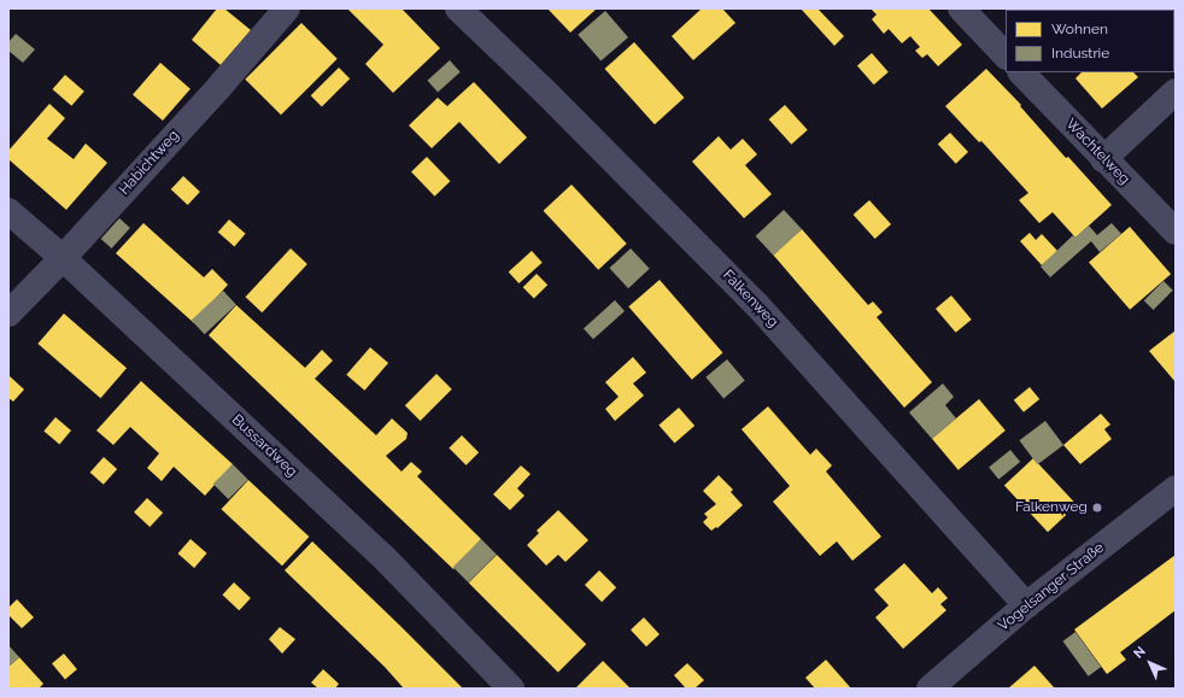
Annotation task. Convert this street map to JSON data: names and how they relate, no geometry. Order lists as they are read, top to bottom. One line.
{"streets":{"street":["Wachtelweg","Habichtweg","Falkenweg","Bussardweg","Vogelsanger Straße"]},"crossings":[["Habichtweg","Bussardweg"],["Falkenweg","Vogelsanger Straße"]],"places":["Falkenweg"],"legend":["Wohnen","Industrie"],"north":"top left"}
